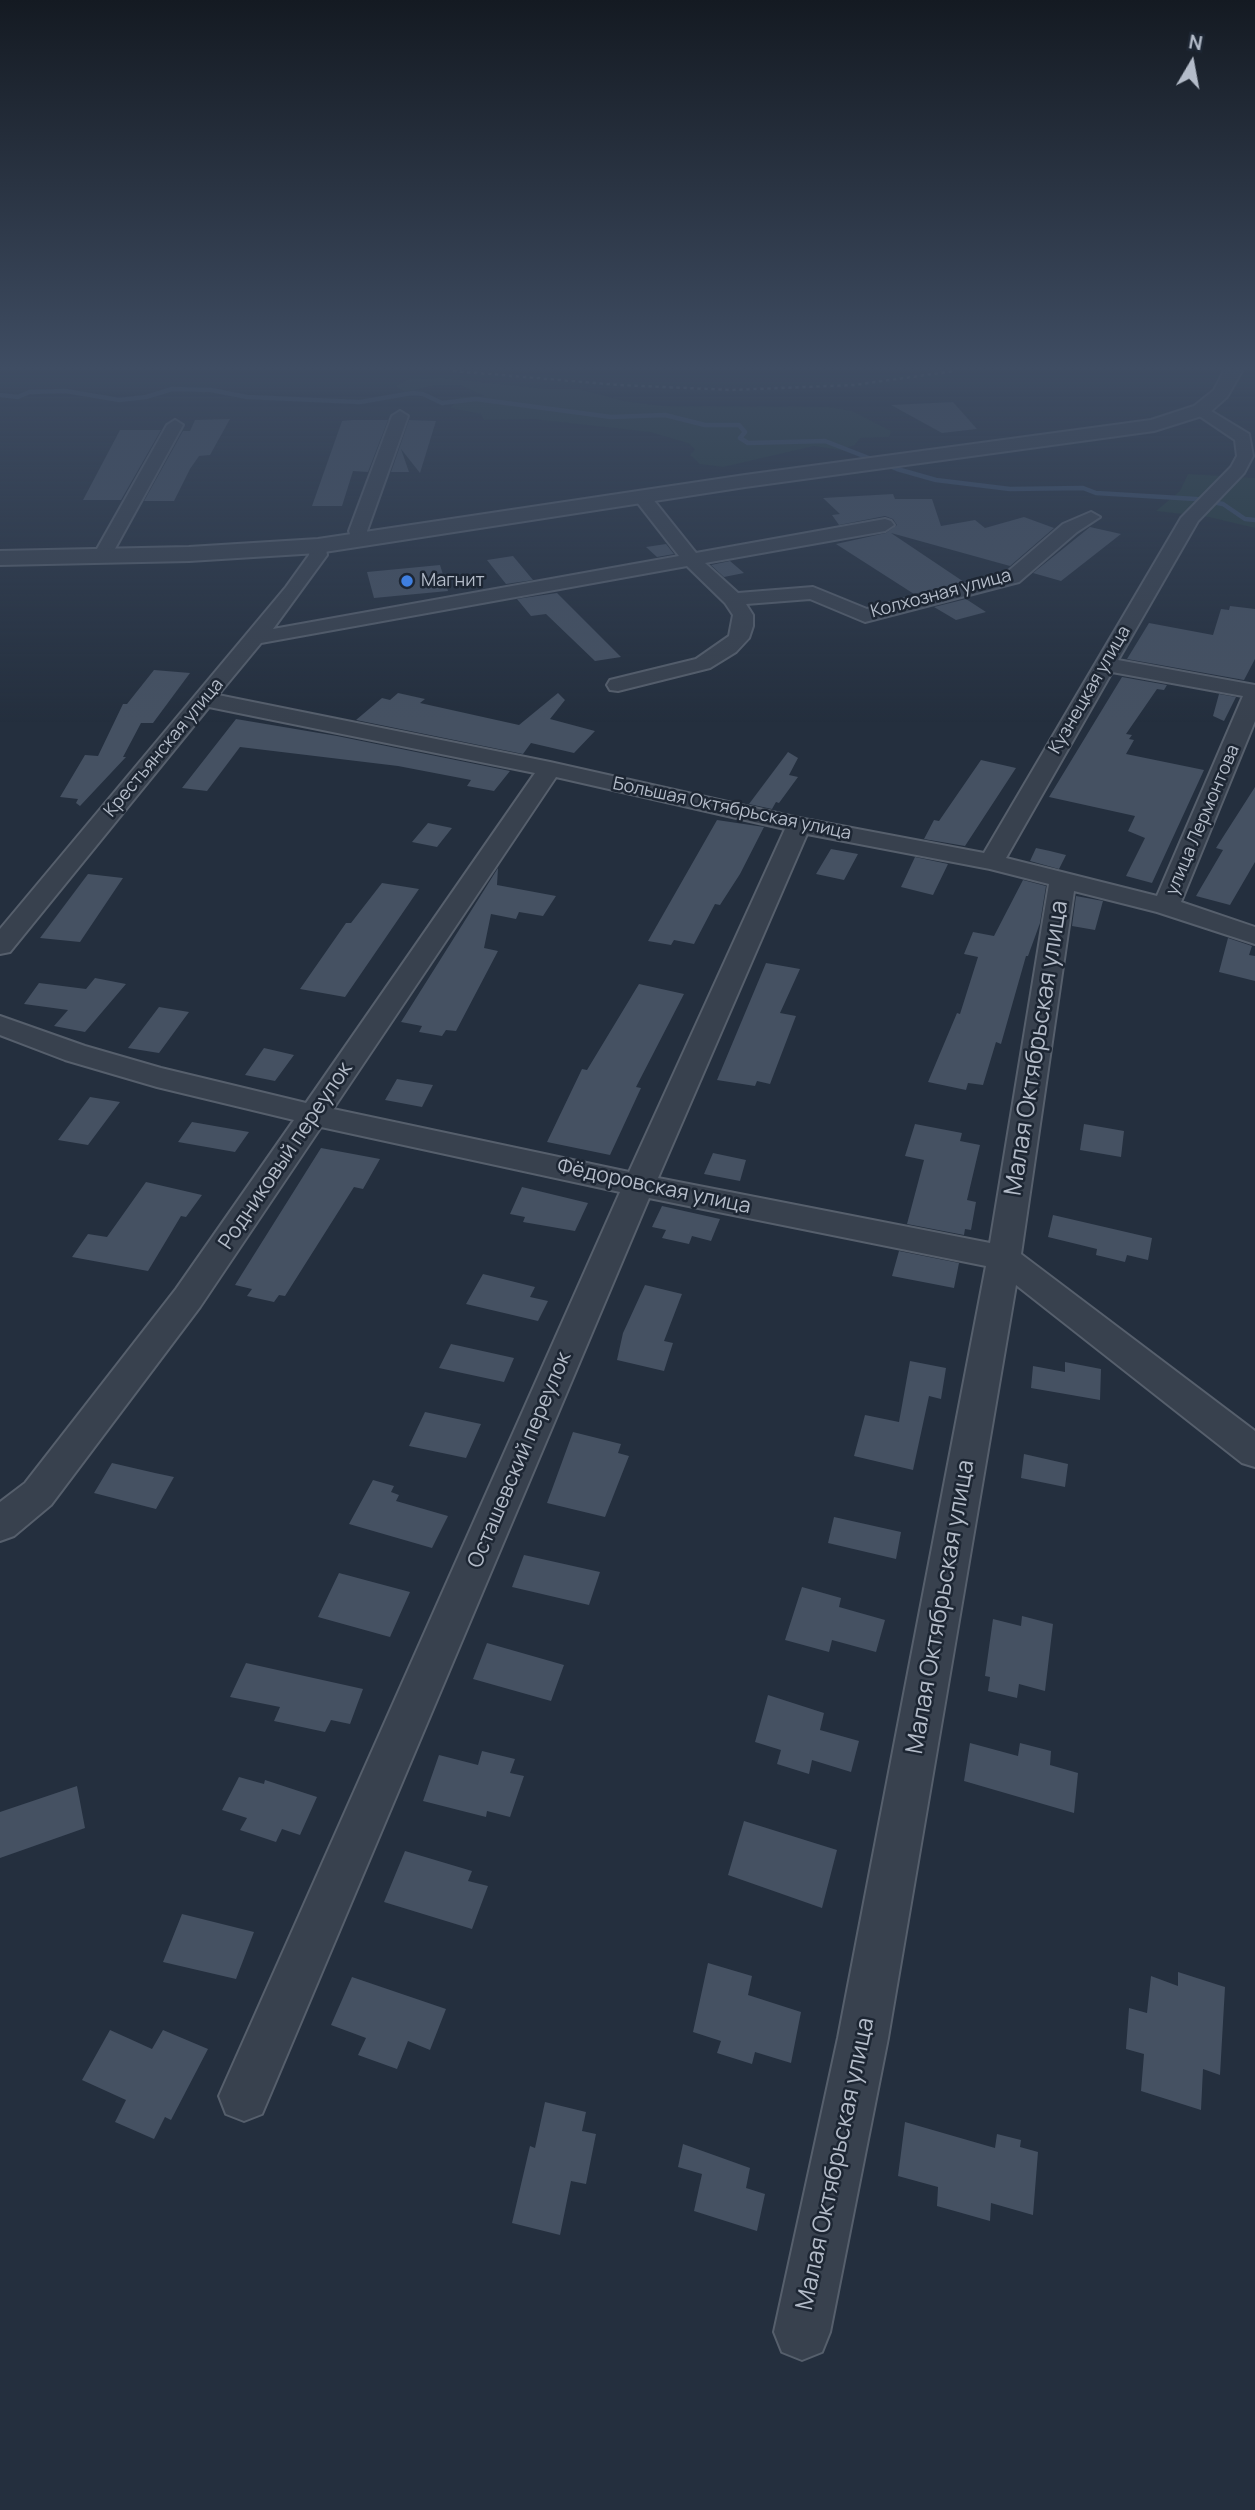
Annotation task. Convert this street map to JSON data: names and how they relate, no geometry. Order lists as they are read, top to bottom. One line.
{"streets":{"street":["Колхозная улица","Кузнецкая улица","Крестьянская улица","Большая Октябрьская улица","улица Лермонтова","Малая Октябрьская улица","Родниковый переулок","Фёдоровская улица","Осташевский переулок"]},"crossings":[["Кузнецкая улица","Большая Октябрьская улица"],["Кузнецкая улица","улица Лермонтова"],["Крестьянская улица","Большая Октябрьская улица"],["Большая Октябрьская улица","улица Лермонтова"],["Большая Октябрьская улица","Малая Октябрьская улица"],["Большая Октябрьская улица","Родниковый переулок"],["Большая Октябрьская улица","Осташевский переулок"],["Малая Октябрьская улица","Фёдоровская улица"],["Родниковый переулок","Фёдоровская улица"],["Фёдоровская улица","Осташевский переулок"]],"places":["Магнит"],"north":"top"}
